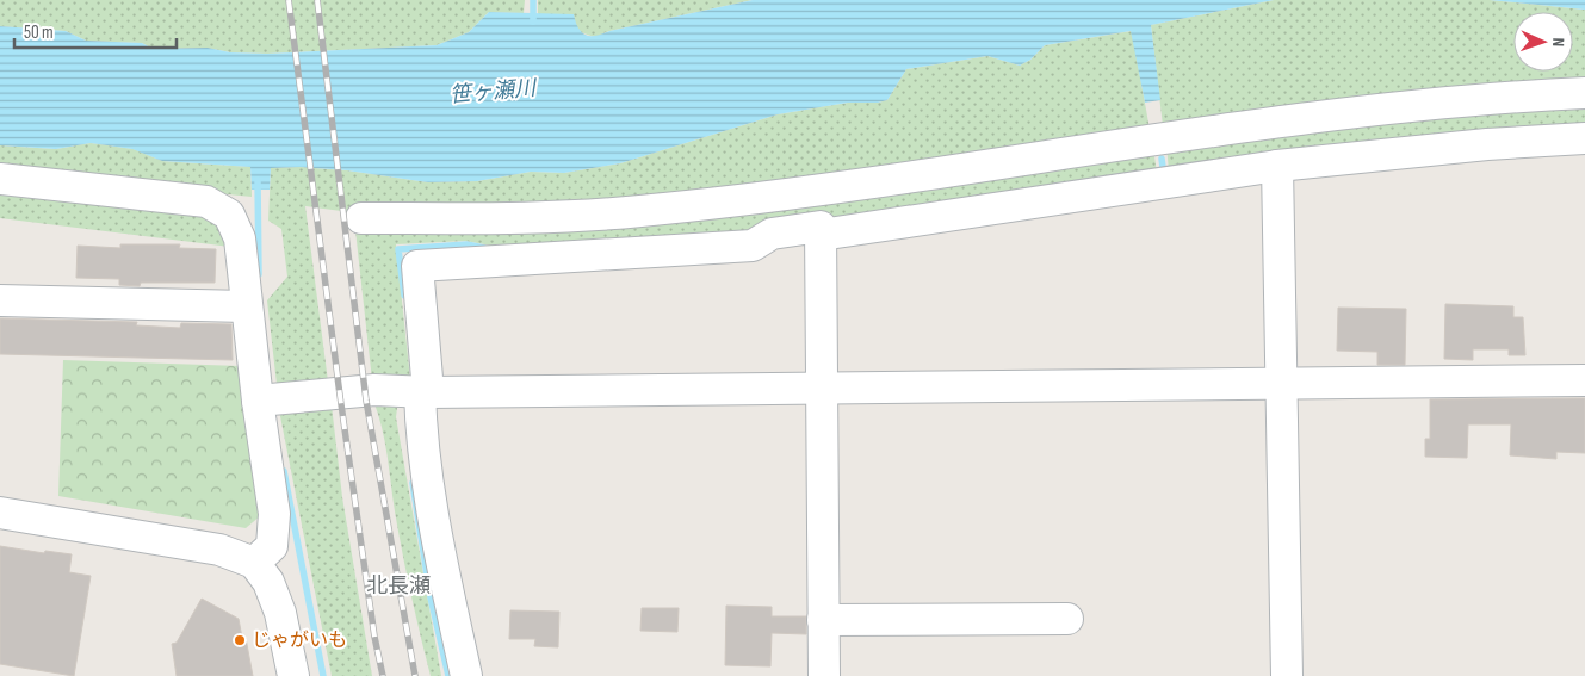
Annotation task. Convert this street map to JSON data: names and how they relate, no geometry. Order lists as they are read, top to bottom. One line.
{"districts":["北長瀬"],"water":["笹ヶ瀬川"],"places":["じゃがいも"],"scale_bar":"50 m","north":"right"}
